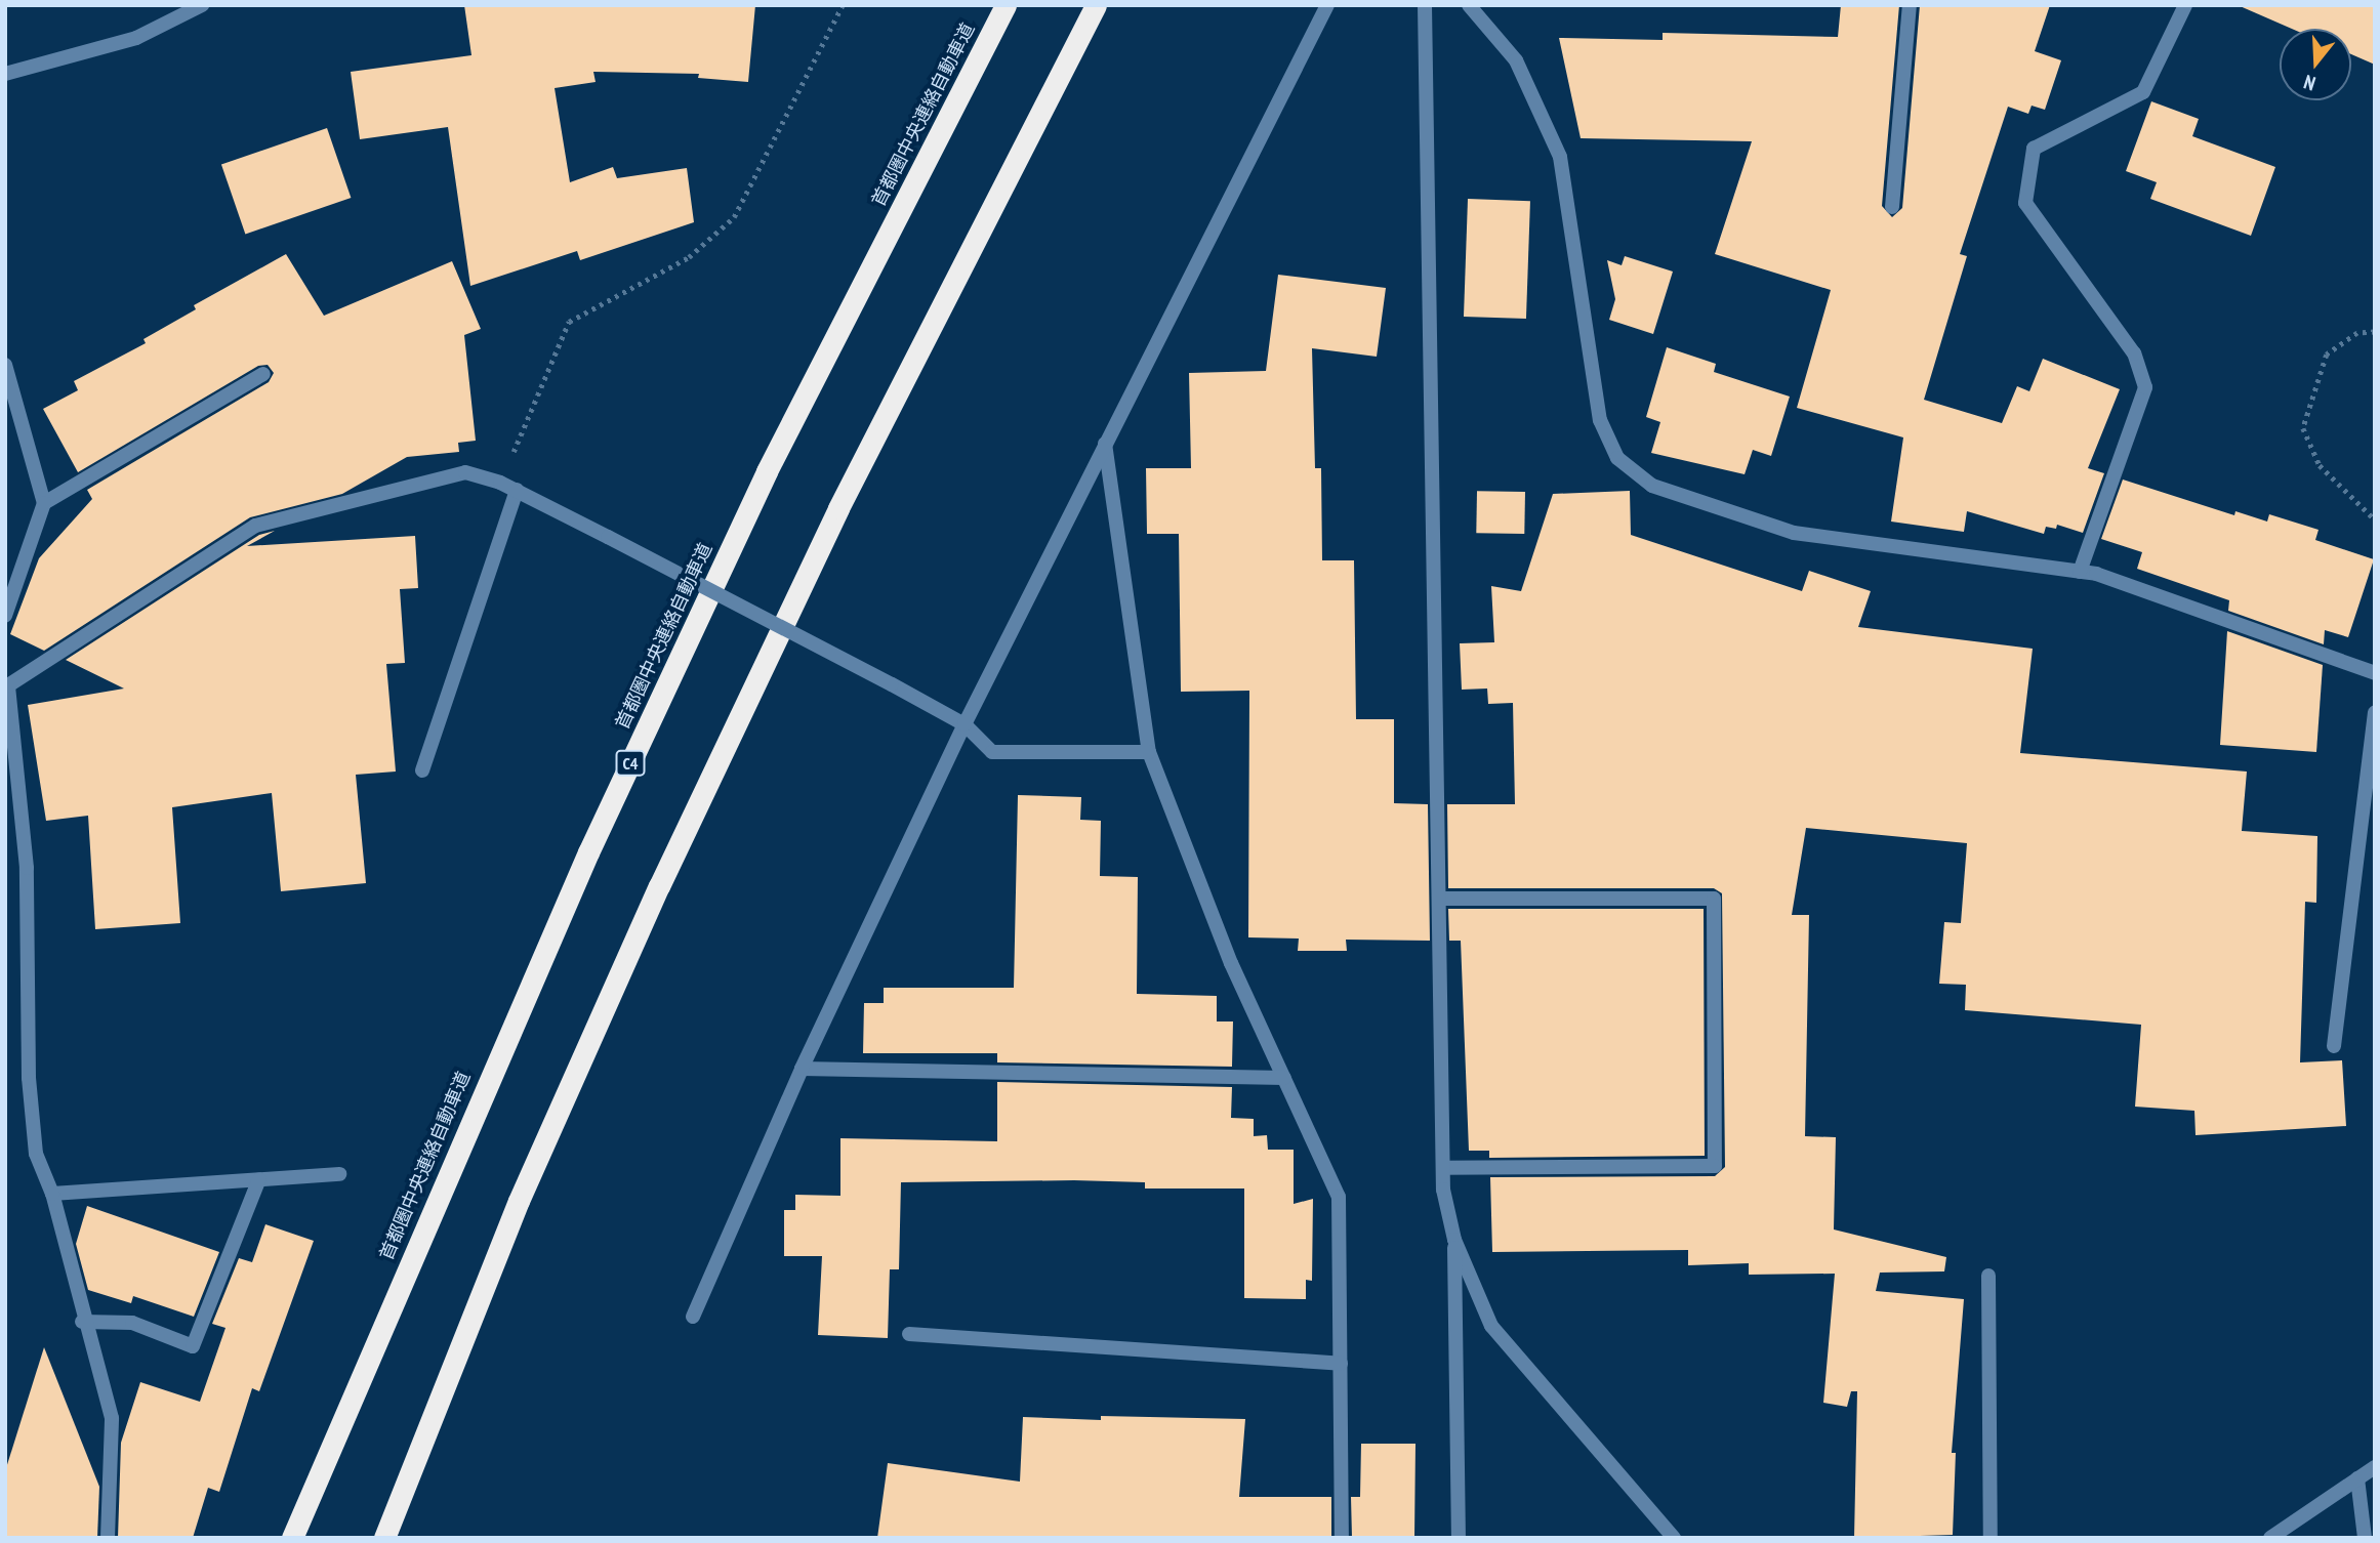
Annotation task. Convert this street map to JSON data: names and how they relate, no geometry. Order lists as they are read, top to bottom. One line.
{"streets":{"highway":["首都圏中央連絡自動車道","C4"]},"north":"bottom"}
